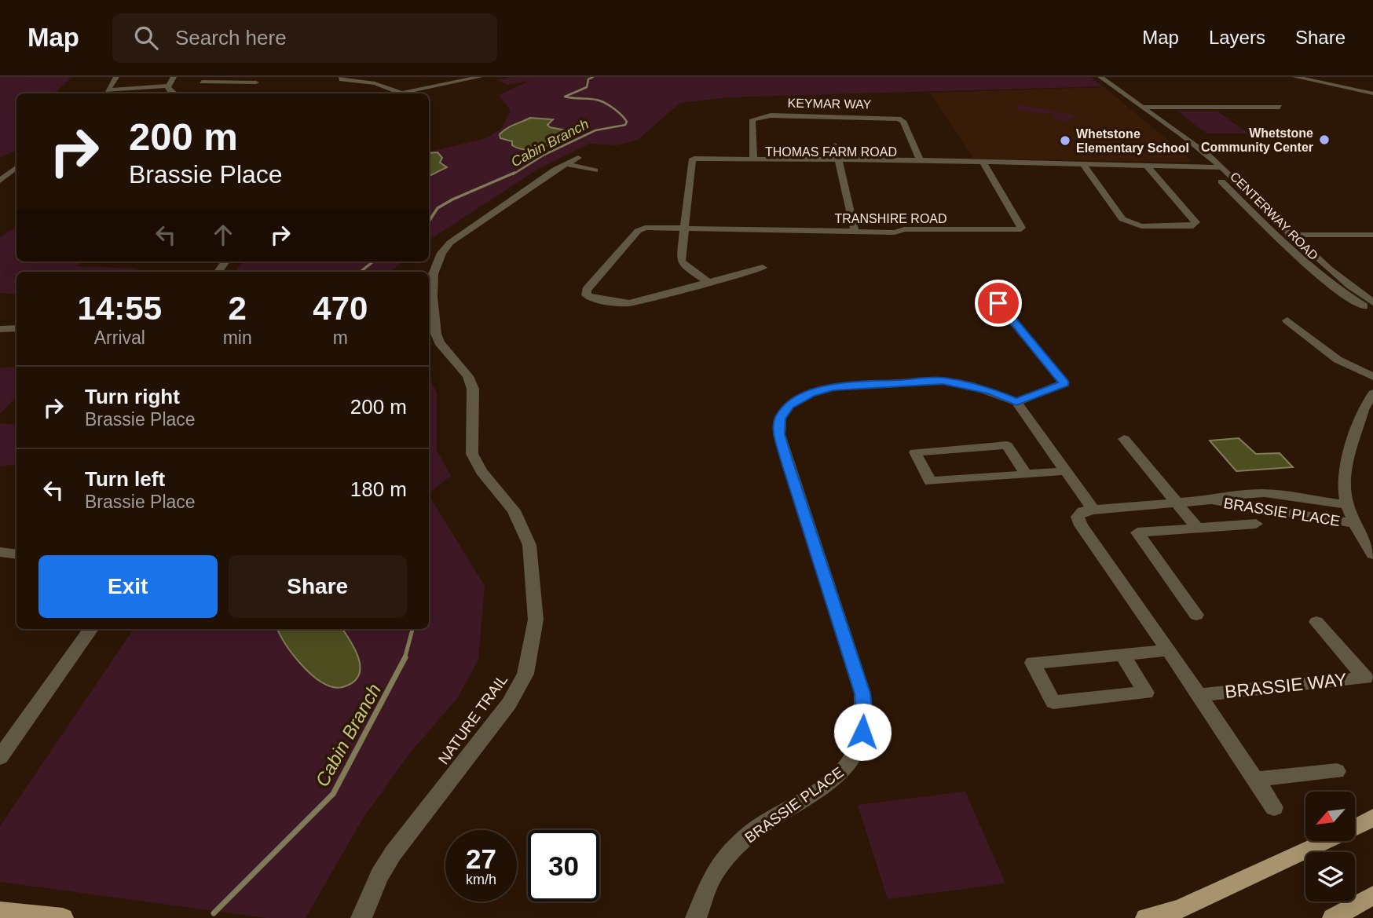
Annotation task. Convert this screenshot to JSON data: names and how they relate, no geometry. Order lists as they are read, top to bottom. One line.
{"streets":{"street":["KEYMAR WAY","THOMAS FARM ROAD","CENTERWAY ROAD","TRANSHIRE ROAD","BRASSIE PLACE","BRASSIE WAY","NATURE TRAIL"]},"crossings":[["KEYMAR WAY","THOMAS FARM ROAD"],["THOMAS FARM ROAD","CENTERWAY ROAD"],["THOMAS FARM ROAD","TRANSHIRE ROAD"],["BRASSIE PLACE","BRASSIE WAY"]],"water":["Cabin Branch"],"places":["Whetstone Community Center","Whetstone Elementary School"],"north":"bottom left","page":{"header":"Map","search":"Search here","nav":["Map","Layers","Share"],"turn":["200 m","Brassie Place"],"eta":["14:55","Arrival","2","min","470","m"],"list":[{"name":"Turn right","note":"Brassie Place","value":"200 m"},{"name":"Turn left","note":"Brassie Place","value":"180 m"}],"buttons":["Exit","Share"],"speed":"27 km/h","limit":"30"}}
